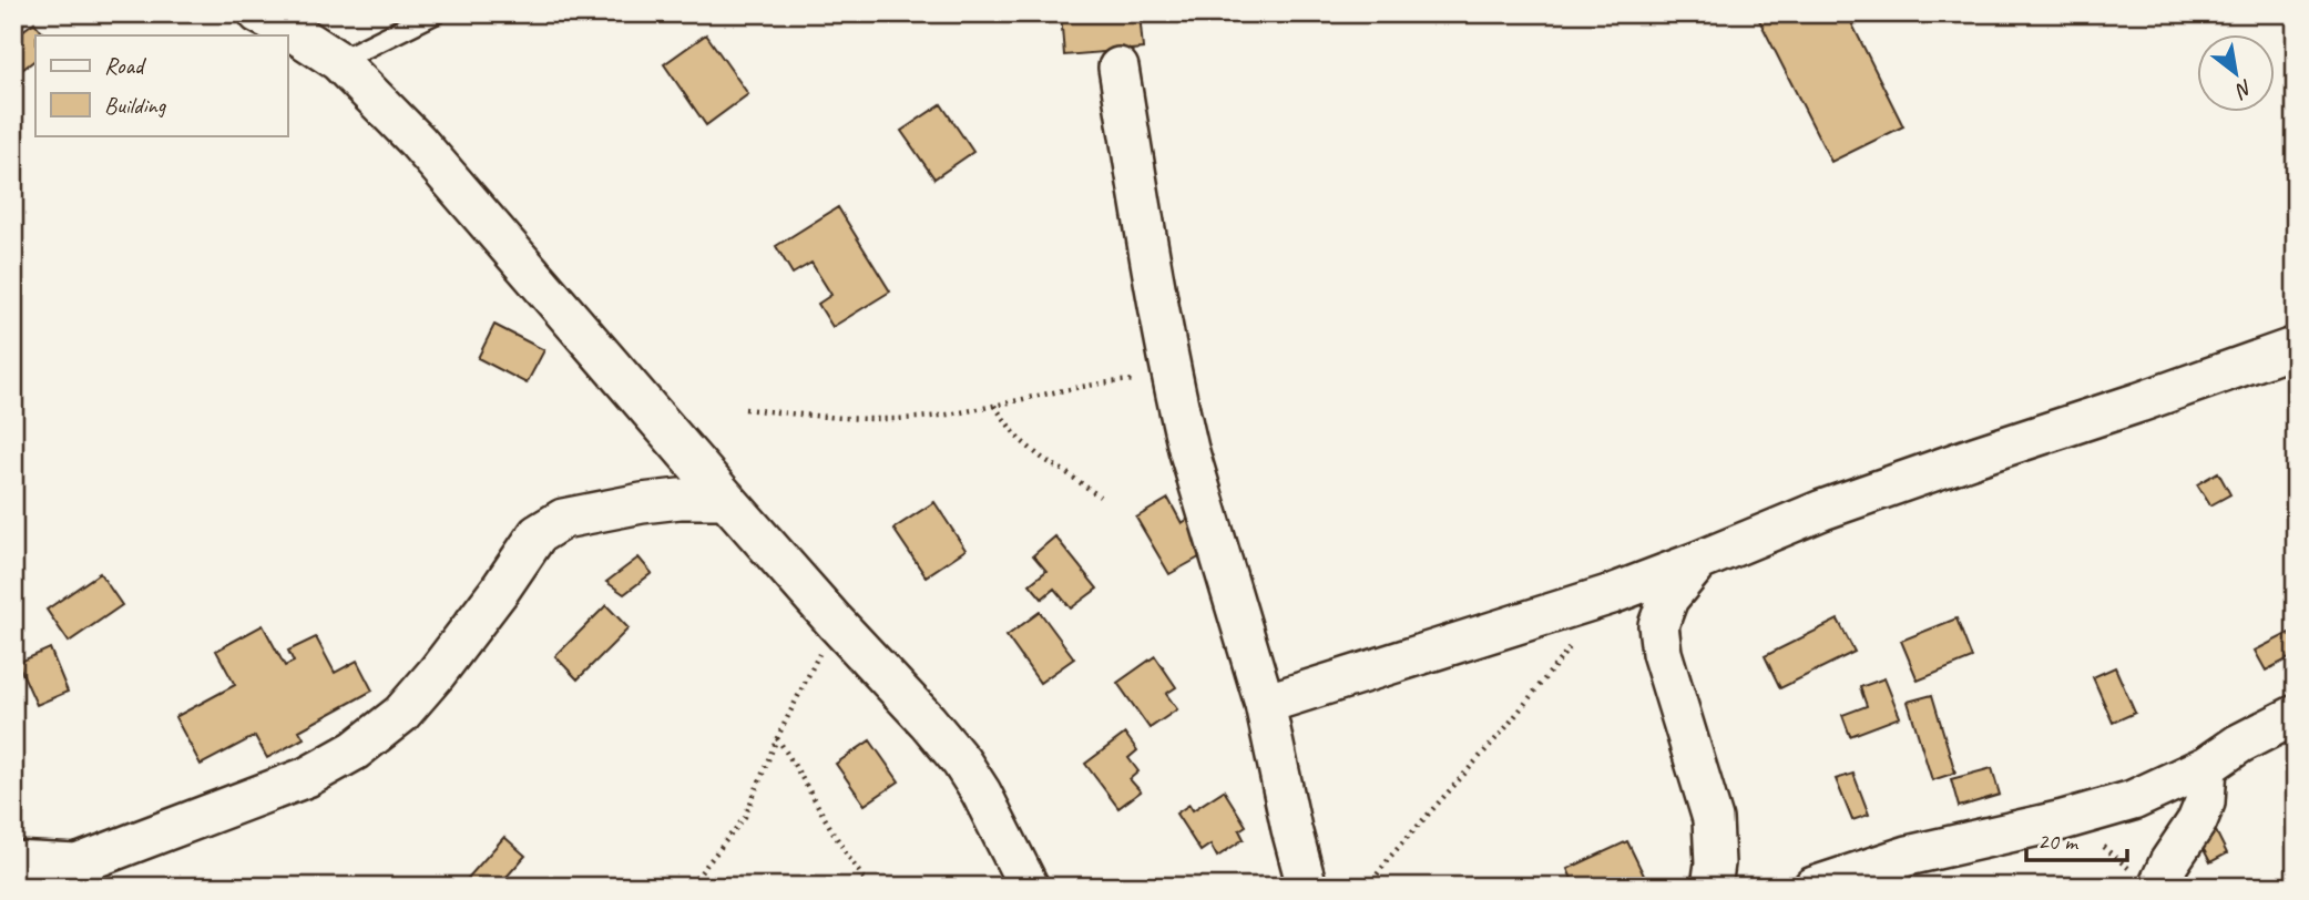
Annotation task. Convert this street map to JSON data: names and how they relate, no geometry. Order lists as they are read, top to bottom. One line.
{"legend":["Road","Building"],"scale_bar":"20 m","north":"bottom right"}
